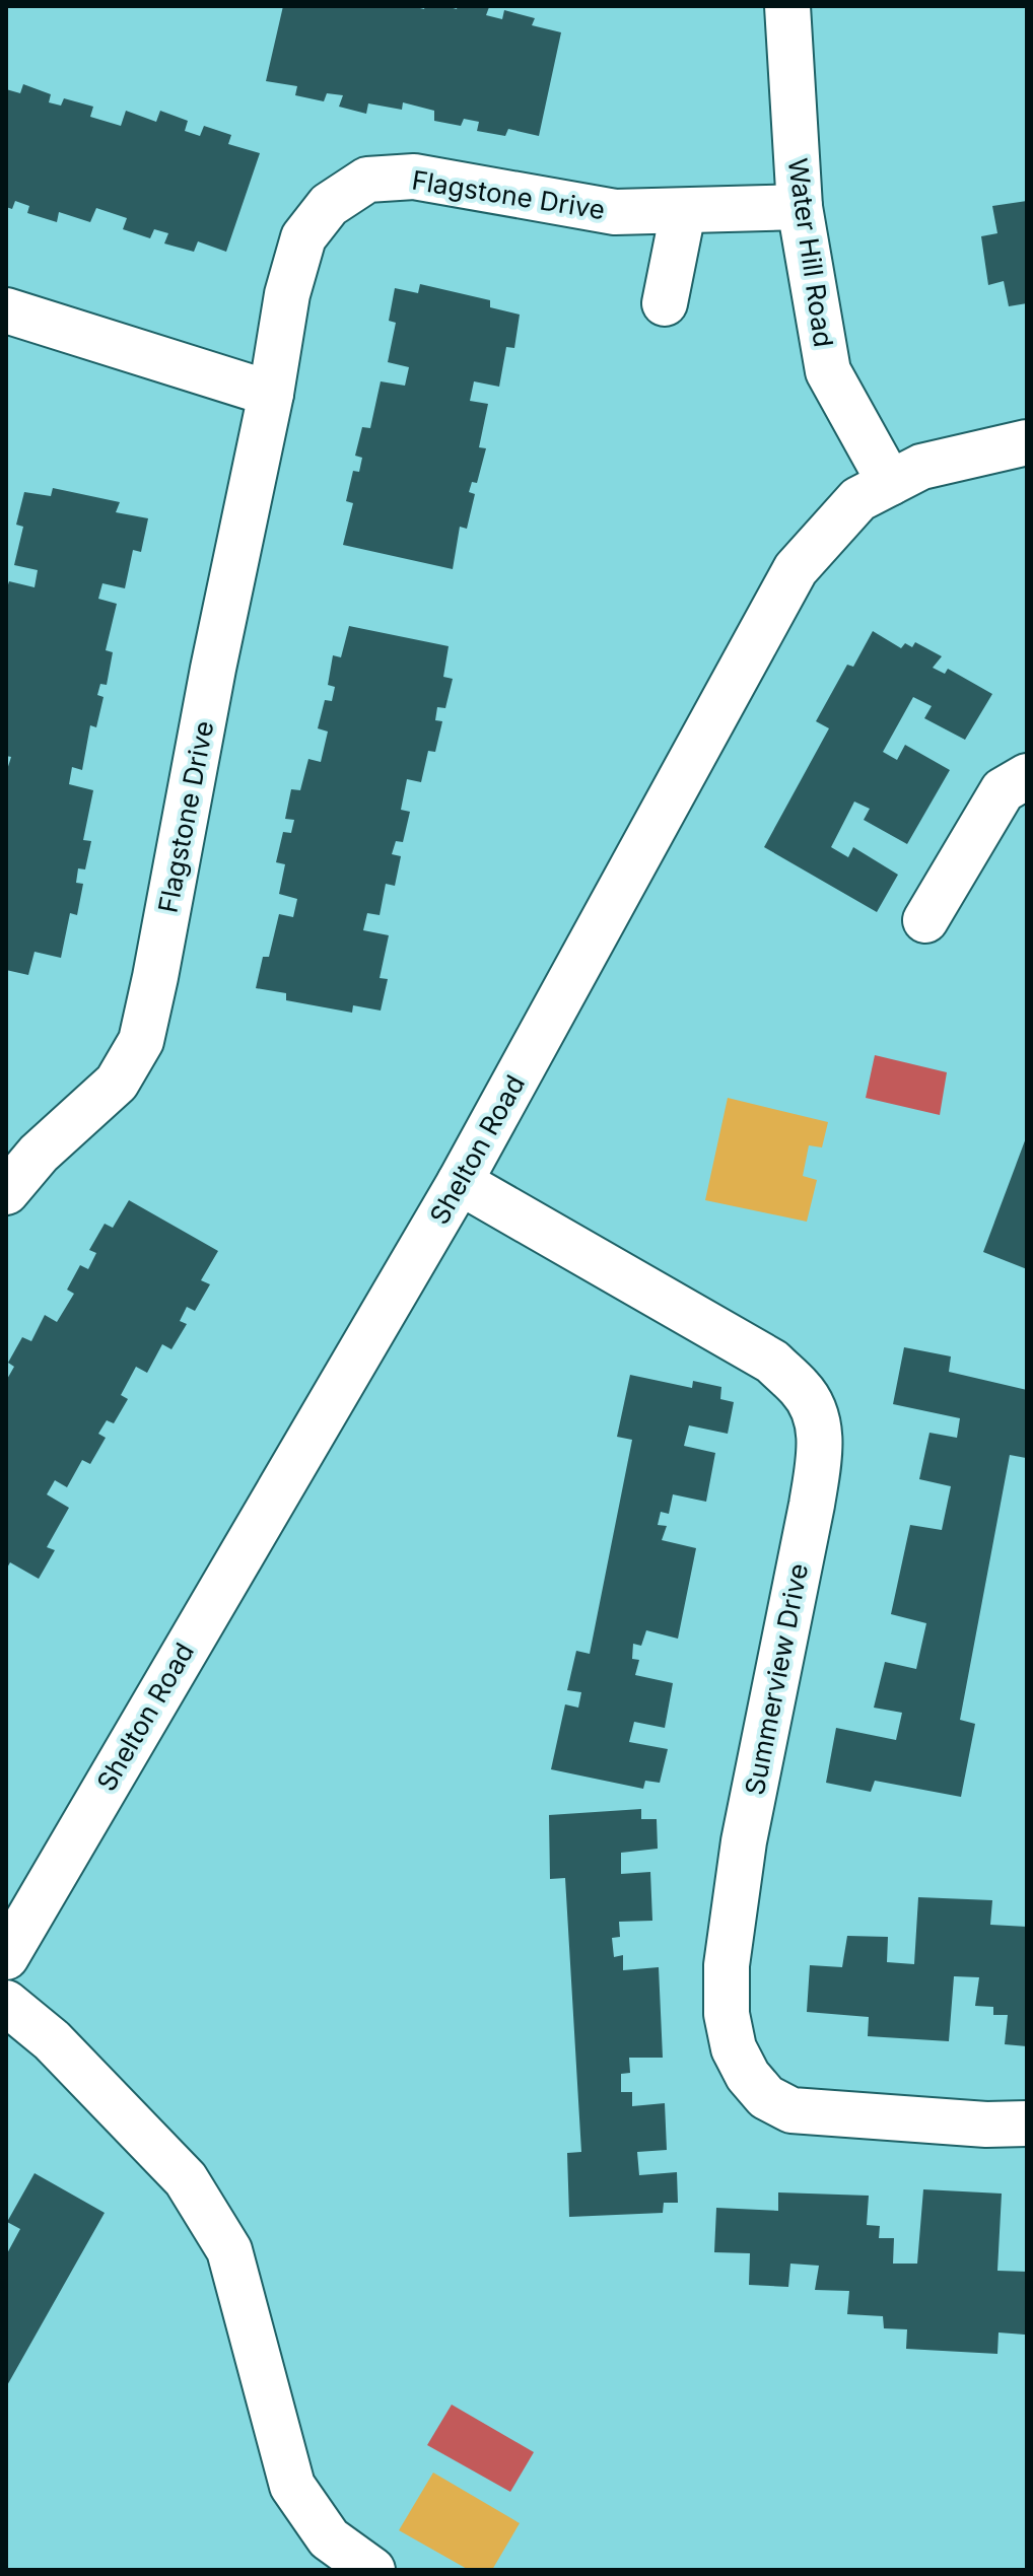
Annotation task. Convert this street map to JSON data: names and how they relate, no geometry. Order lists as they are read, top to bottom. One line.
{"streets":{"street":["Flagstone Drive","Water Hill Road","Shelton Road","Summerview Drive"]},"crossings":[["Flagstone Drive","Water Hill Road"],["Water Hill Road","Shelton Road"],["Shelton Road","Summerview Drive"]]}
